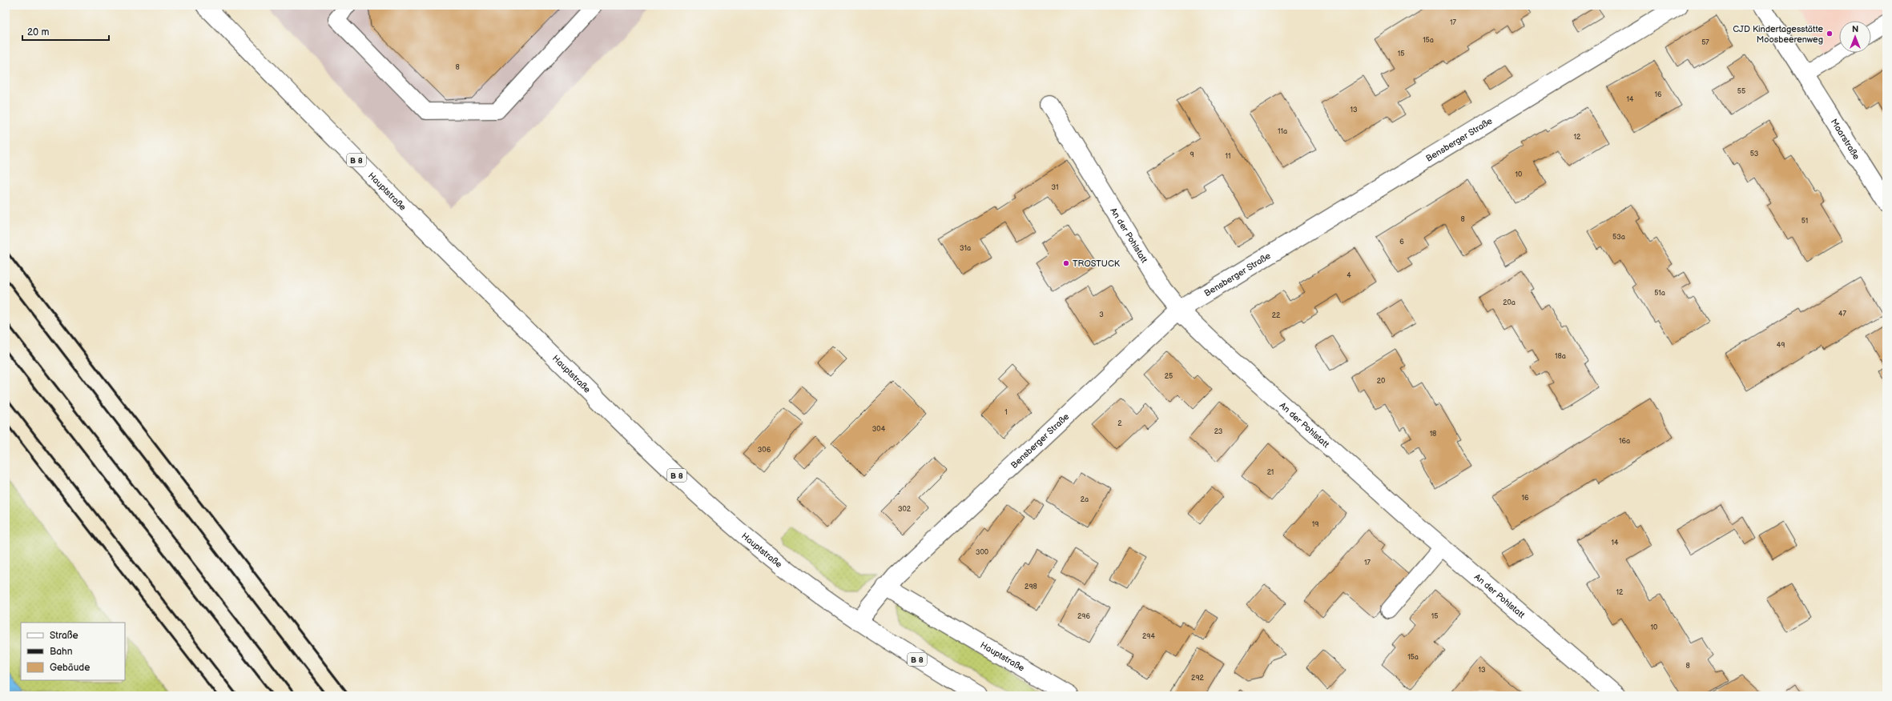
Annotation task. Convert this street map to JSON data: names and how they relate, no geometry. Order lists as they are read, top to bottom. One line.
{"streets":{"street":["Bensberger Straße","Maarstraße","B 8","Hauptstraße","An der Pohlstatt"]},"crossings":[["Bensberger Straße","Hauptstraße"],["Bensberger Straße","An der Pohlstatt"]],"places":["CJD Kindertagesstätte Moosbeerenweg","TROSTUCK"],"house_numbers":["17","15a","57","15","8","55","16","14","13","11a","12","53","9","11","10","31","8","51","53a","6","31a","4","51a","20a","47","3","22","49","18a","25","20","1","2","304","23","18","16a","306","21","16","2a","302","19","14","300","17","298","12","296","15","10","294","15a","8","13","292"],"legend":["Straße","Bahn","Gebäude"],"scale_bar":"20 m","north":"top"}
